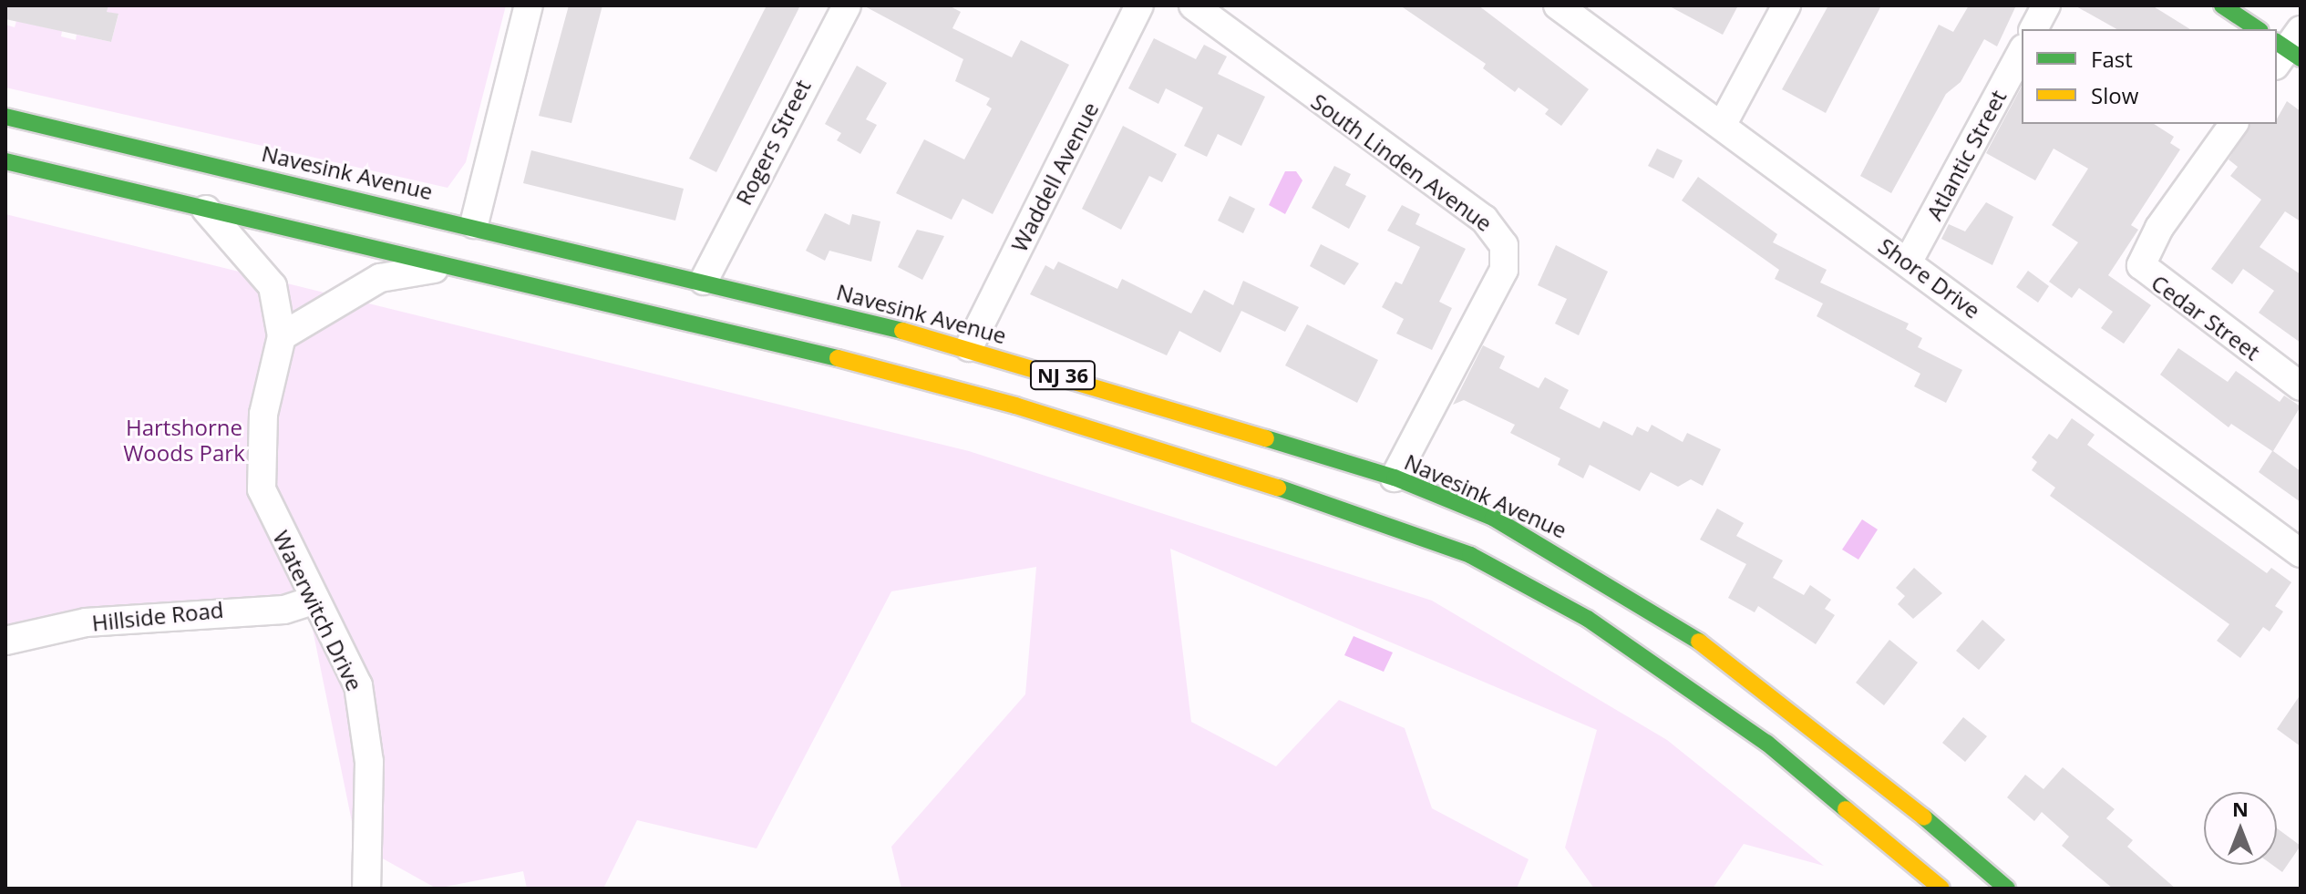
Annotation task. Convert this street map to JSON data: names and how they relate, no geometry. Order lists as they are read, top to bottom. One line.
{"streets":{"main road":["Navesink Avenue","NJ 36"],"street":["Rogers Street","Atlantic Street","South Linden Avenue","Waddell Avenue","Shore Drive","Cedar Street","Waterwitch Drive","Hillside Road"]},"crossings":[["Rogers Street","Navesink Avenue"],["Atlantic Street","Shore Drive"],["South Linden Avenue","Navesink Avenue"],["Navesink Avenue","Waddell Avenue"],["Waterwitch Drive","Hillside Road"]],"parks":["Hartshorne Woods Park"],"legend":["Fast","Slow"],"north":"top"}
